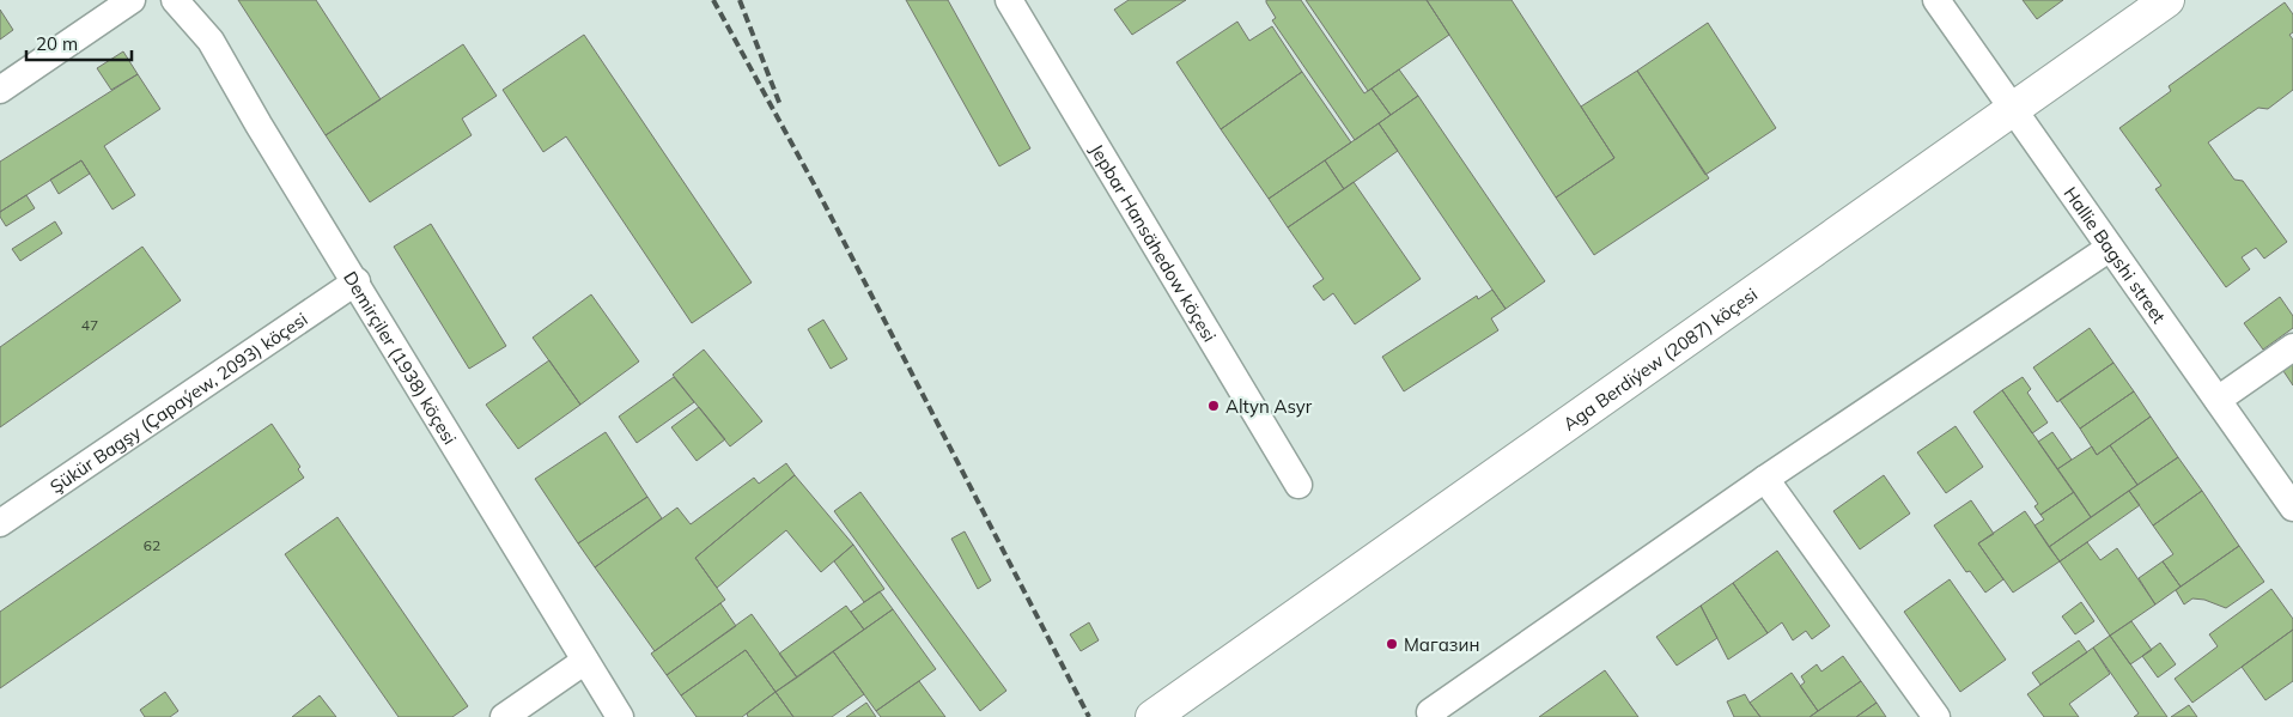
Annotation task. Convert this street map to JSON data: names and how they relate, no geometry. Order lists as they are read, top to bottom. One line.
{"streets":{"street":["Jepbar Hansähedow köçesi","Hallie Bagshi street","Demirçiler (1938) köçesi","Aga Berdiýew (2087) köçesi","Şükür Bagşy (Çapaýew, 2093) köçesi"]},"crossings":[["Hallie Bagshi street","Aga Berdiýew (2087) köçesi"],["Demirçiler (1938) köçesi","Şükür Bagşy (Çapaýew, 2093) köçesi"]],"places":["Altyn Asyr","Магазин"],"house_numbers":["47","62"],"scale_bar":"20 m"}
